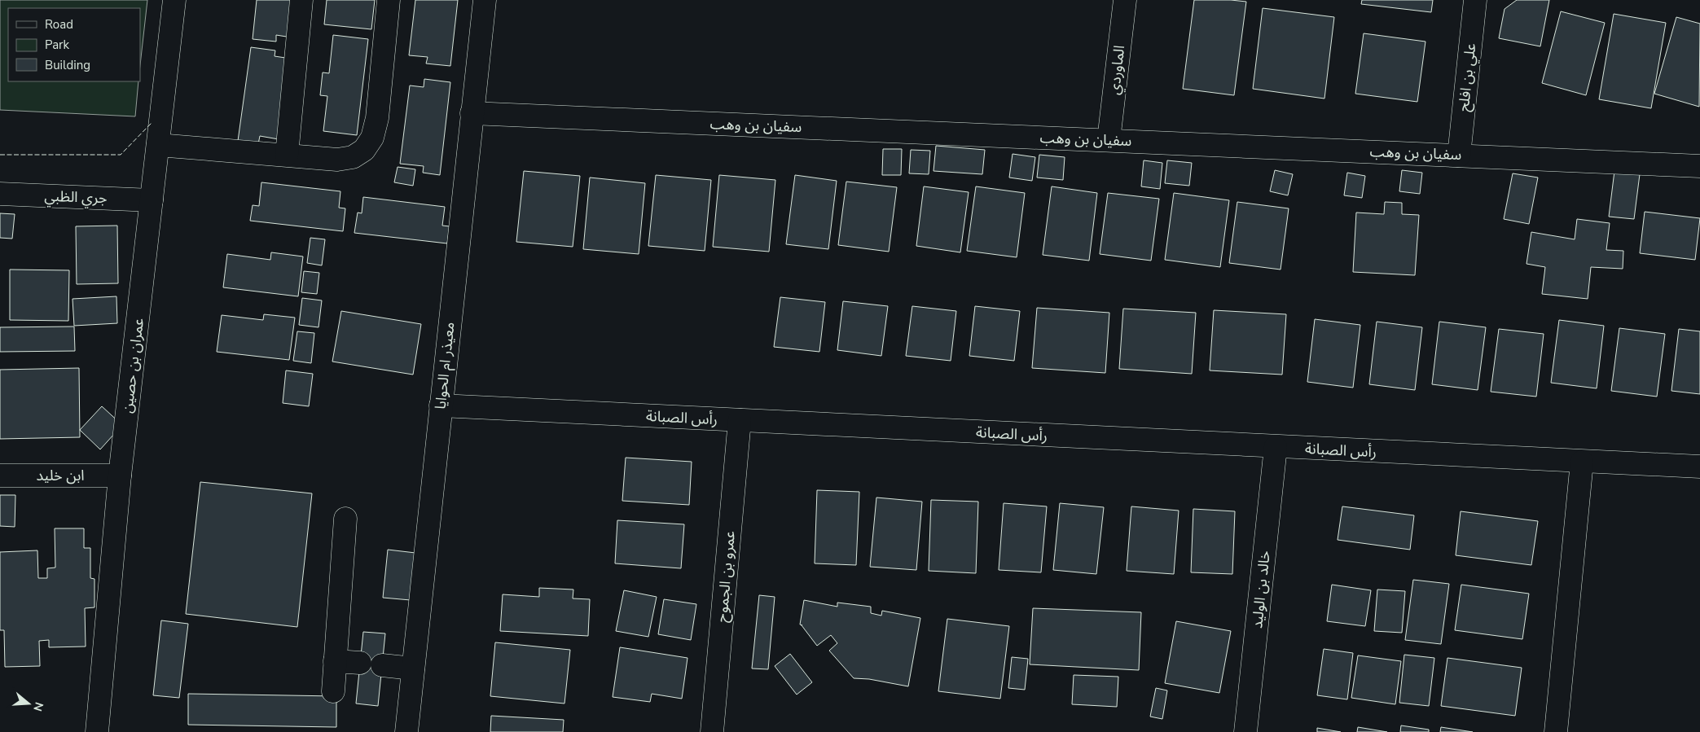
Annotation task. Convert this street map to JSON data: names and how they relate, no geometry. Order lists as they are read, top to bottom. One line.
{"streets":{"street":["الماوردي","علي بن افلح","سفيان بن وهب","جري الظبي","عمران بن حصين","معيذر ام الحوايا","رأس الصبانة","ابن خليد","عمرو بن الجموح","خالد بن الوليد"]},"crossings":[["الماوردي","سفيان بن وهب"],["علي بن افلح","سفيان بن وهب"],["سفيان بن وهب","معيذر ام الحوايا"],["جري الظبي","عمران بن حصين"],["عمران بن حصين","ابن خليد"],["معيذر ام الحوايا","رأس الصبانة"],["رأس الصبانة","عمرو بن الجموح"],["رأس الصبانة","خالد بن الوليد"]],"legend":["Road","Park","Building"],"north":"right"}
